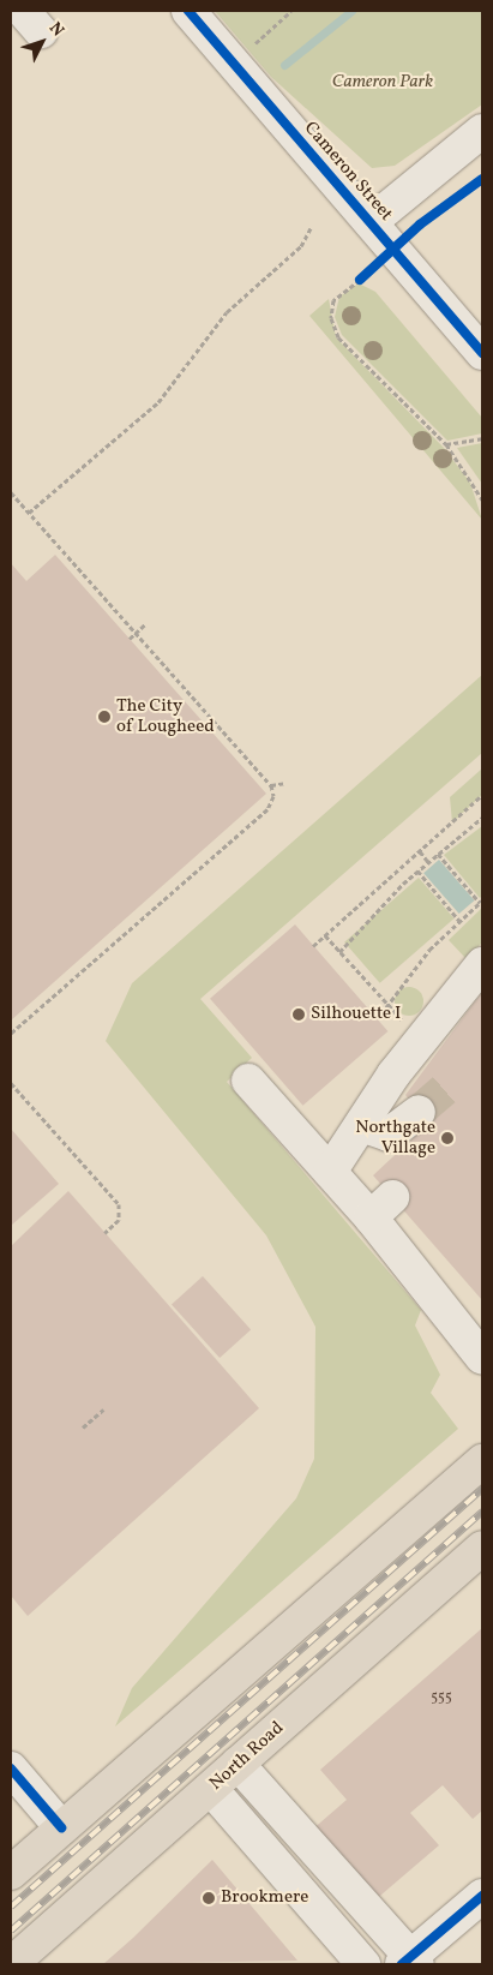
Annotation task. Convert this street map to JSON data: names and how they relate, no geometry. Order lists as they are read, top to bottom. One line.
{"streets":{"main road":["North Road"],"street":["Cameron Street"]},"parks":["Cameron Park"],"places":["The City of Lougheed","Silhouette I","Northgate Village","Brookmere"],"house_numbers":["555"],"north":"top right"}
